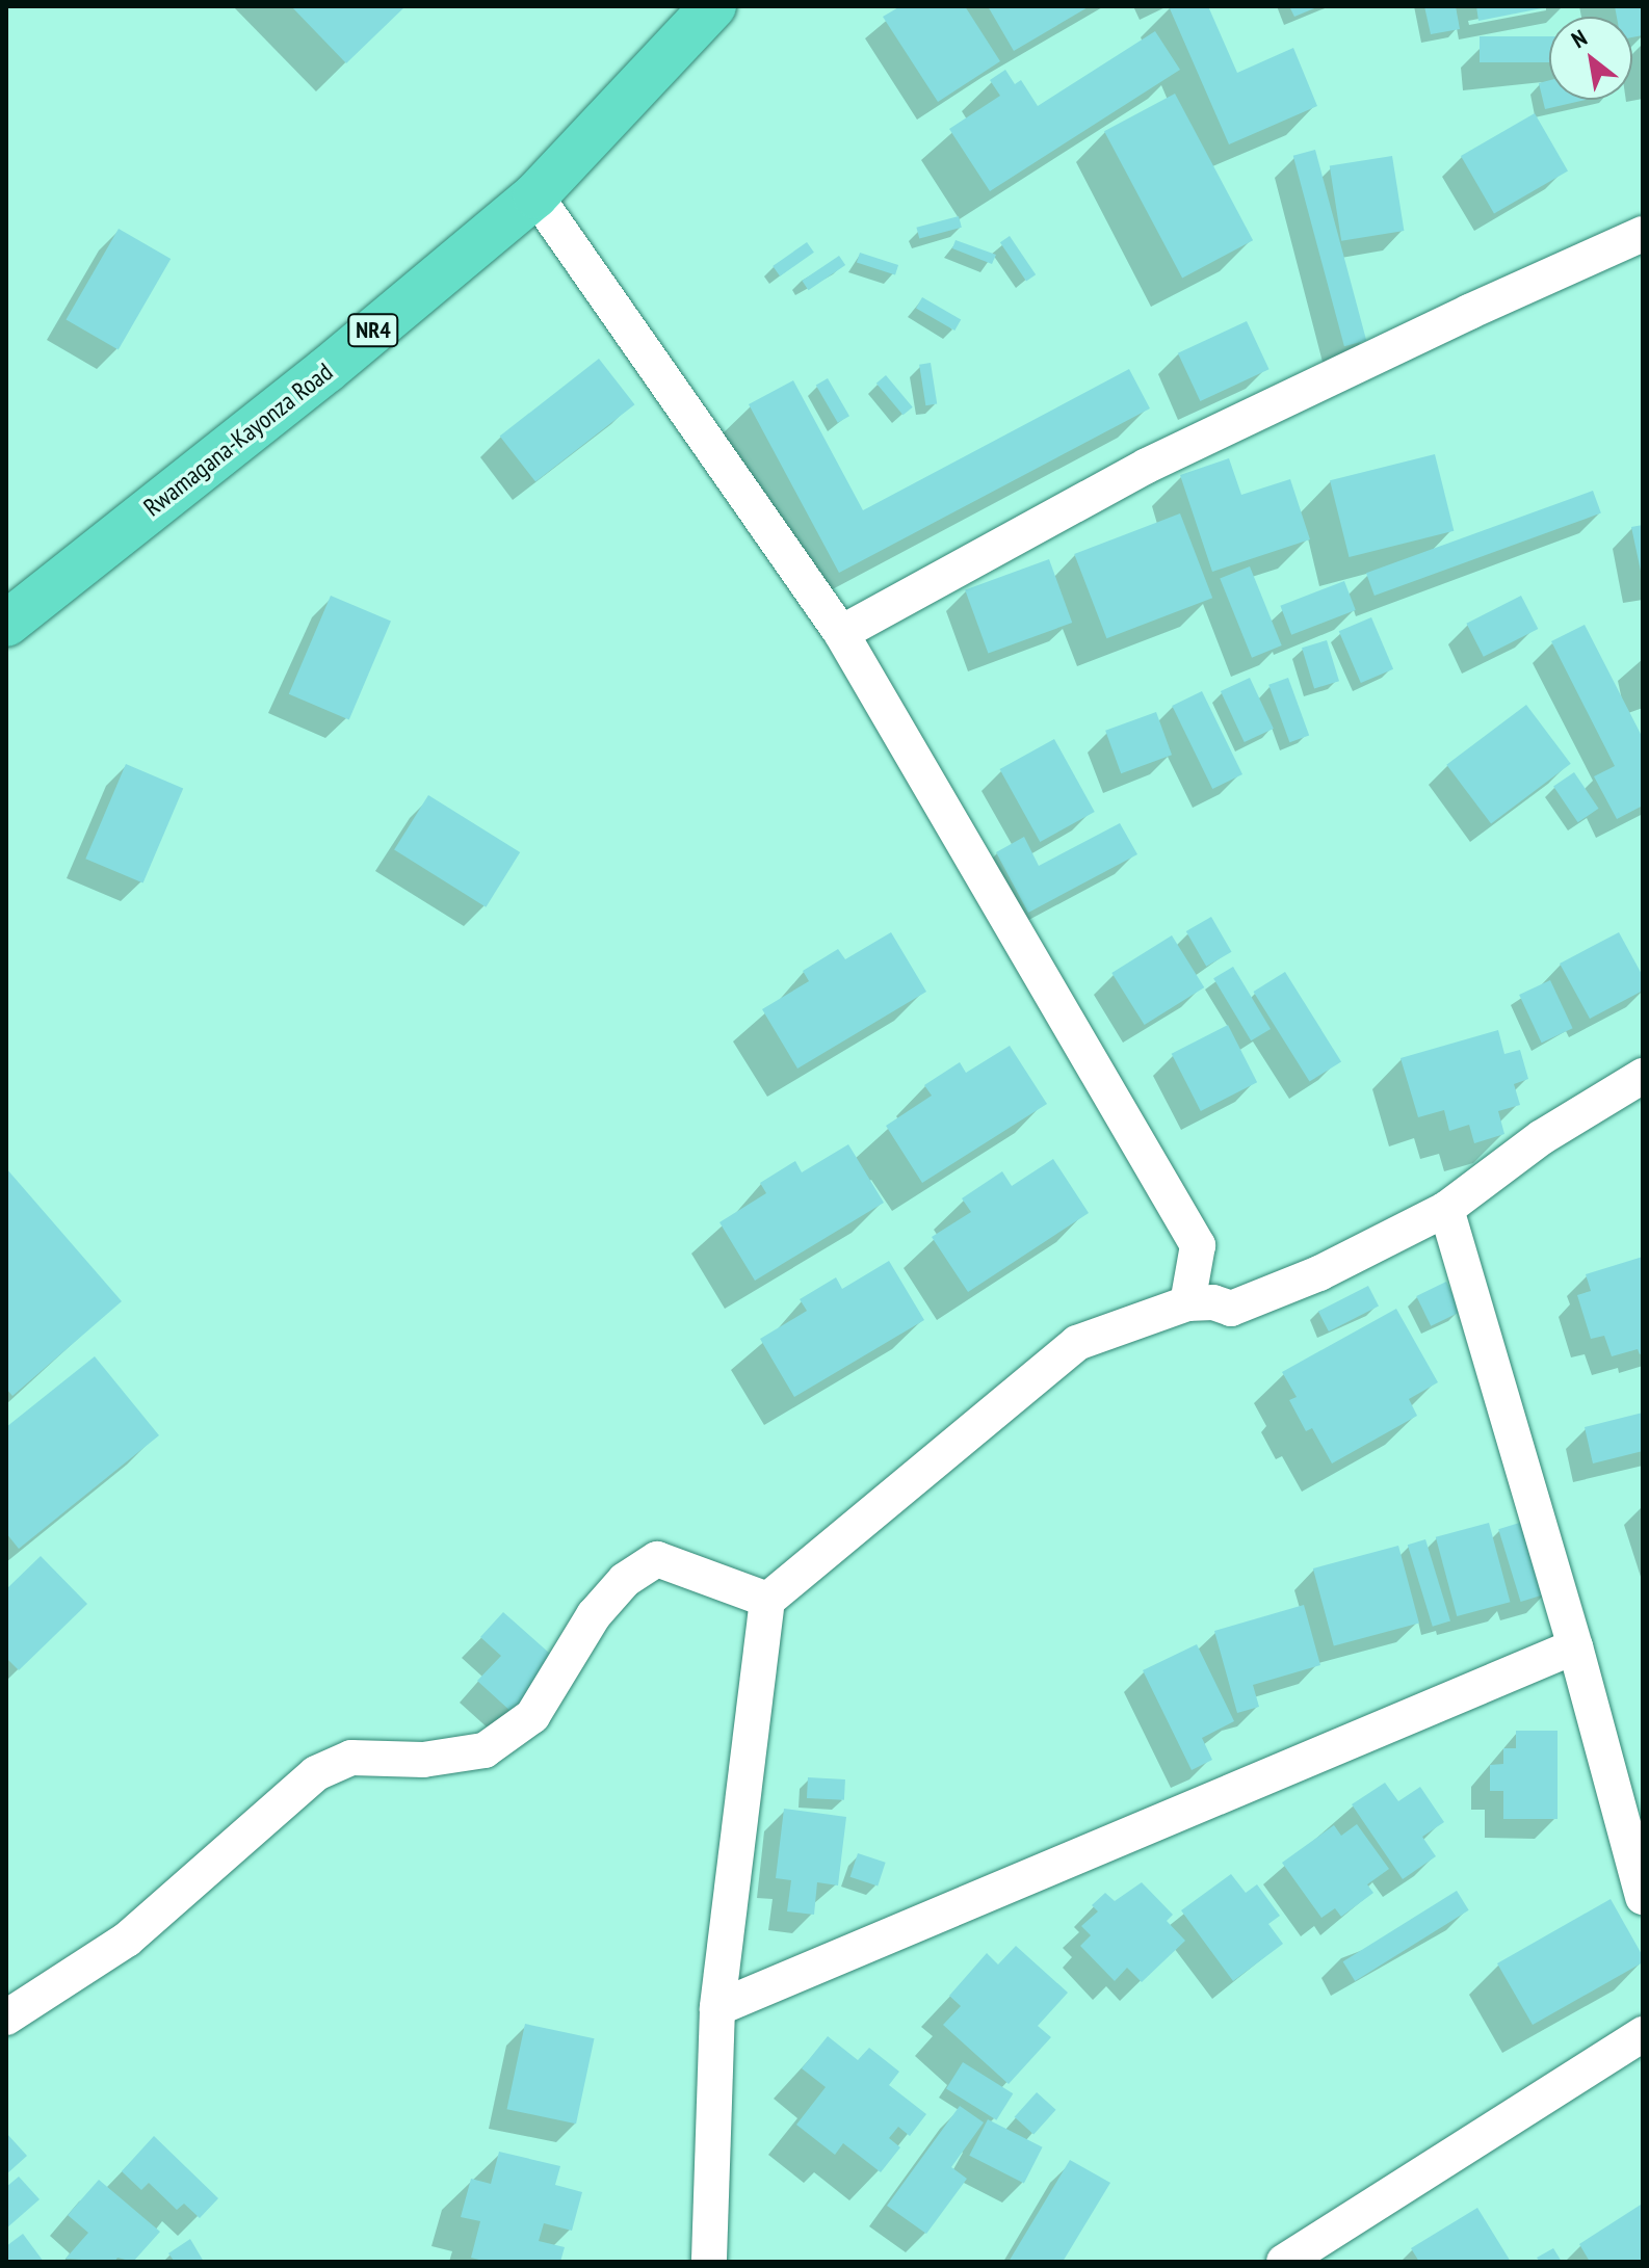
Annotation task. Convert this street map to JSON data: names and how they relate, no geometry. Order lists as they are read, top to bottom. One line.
{"streets":{"highway":["NR4","Rwamagana-Kayonza Road"]},"north":"top left"}
